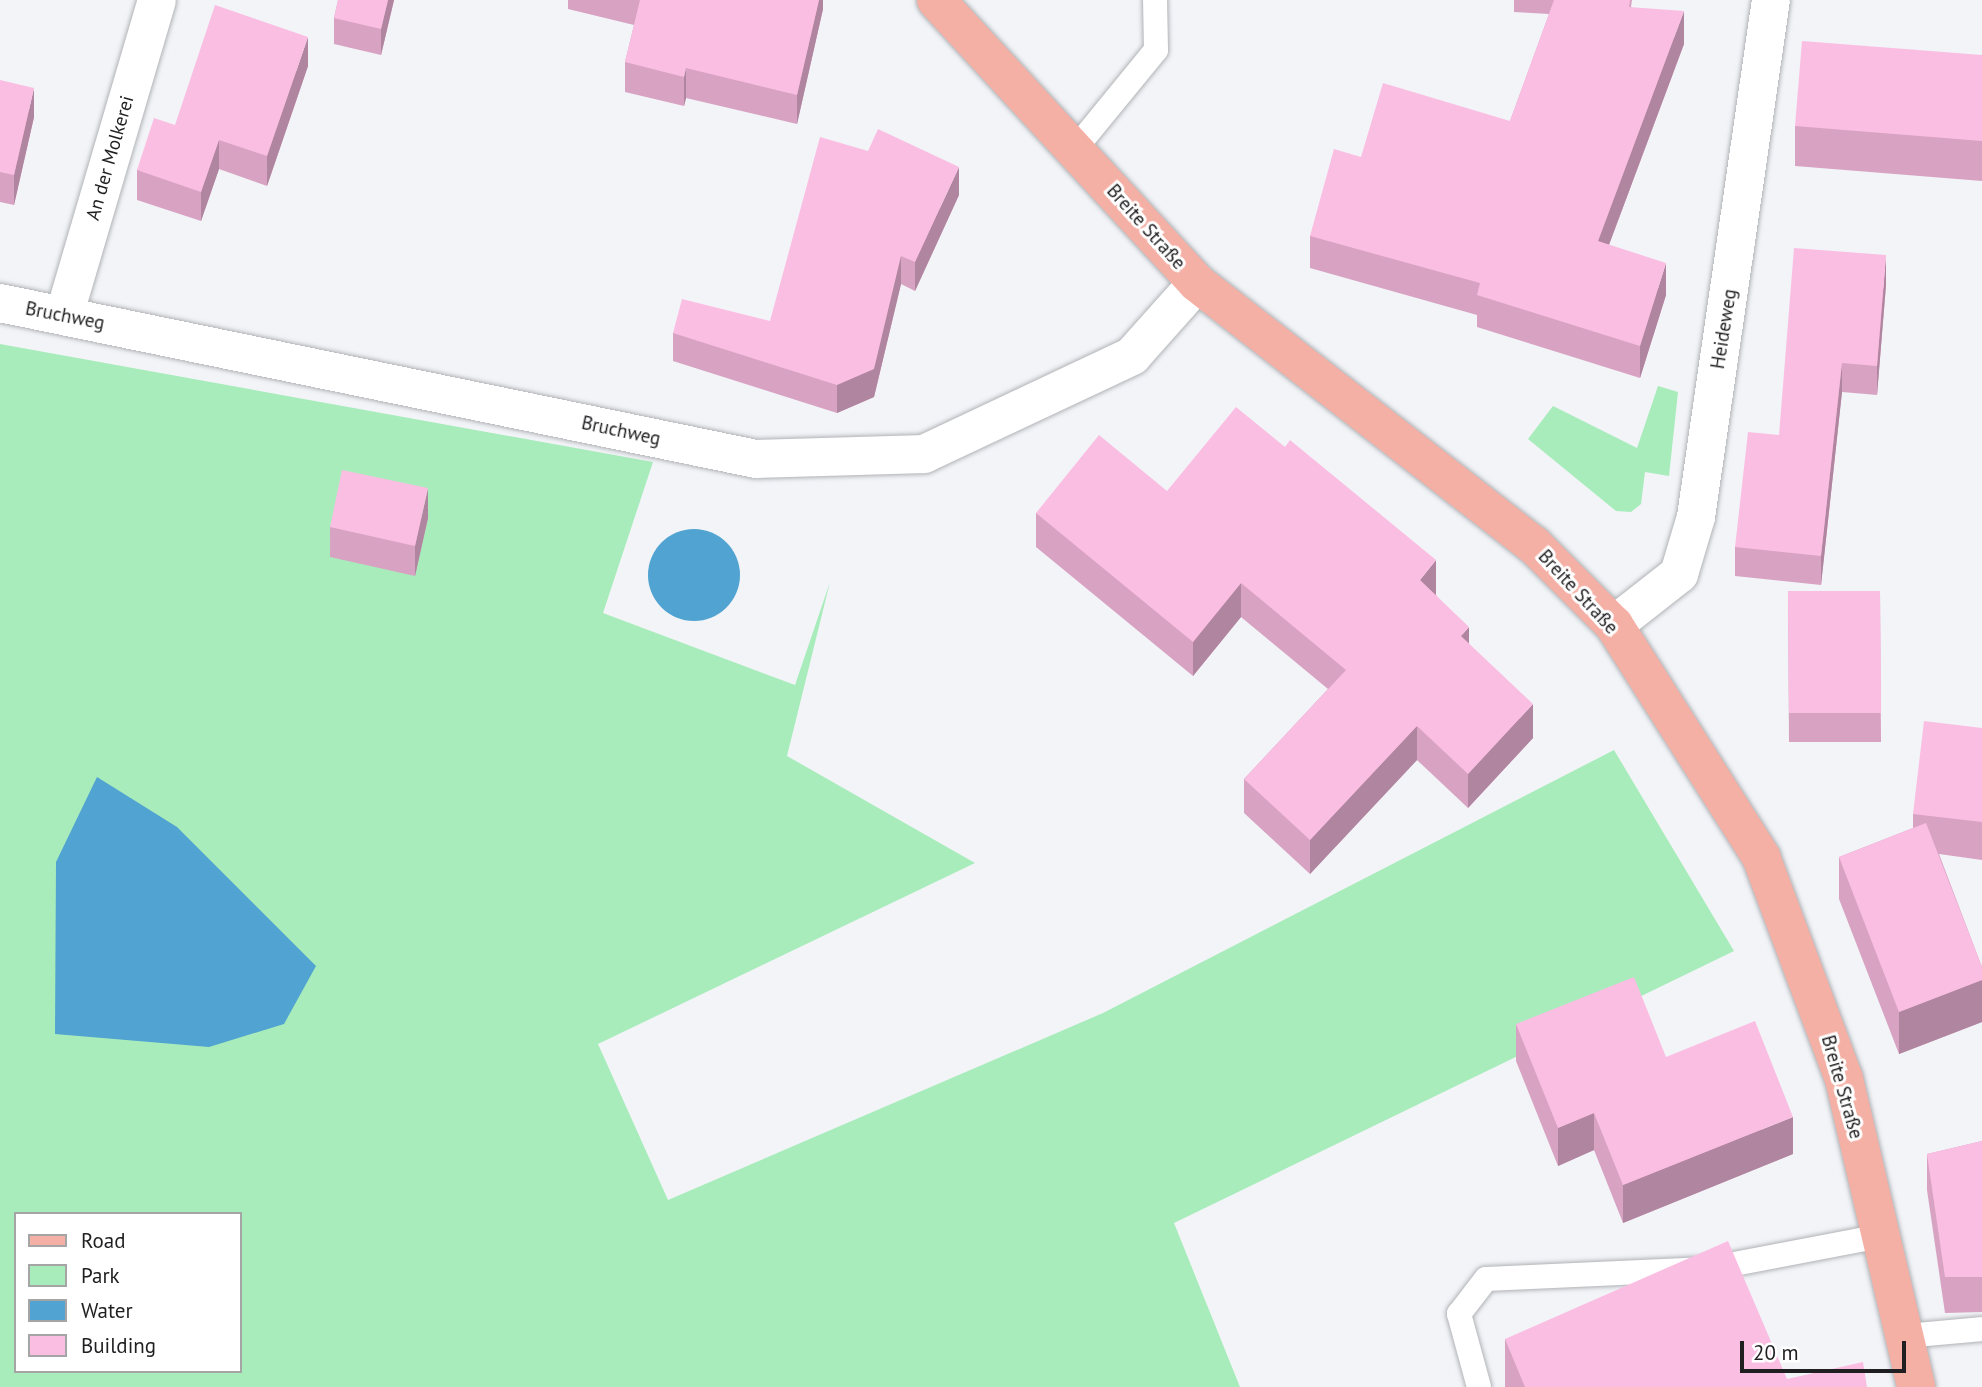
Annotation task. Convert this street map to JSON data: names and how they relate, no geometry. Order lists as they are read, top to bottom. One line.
{"streets":{"main road":["Breite Straße"],"street":["An der Molkerei","Bruchweg","Heideweg"]},"crossings":[["An der Molkerei","Bruchweg"],["Breite Straße","Bruchweg"],["Breite Straße","Heideweg"]],"legend":["Road","Park","Water","Building"],"scale_bar":"20 m"}
